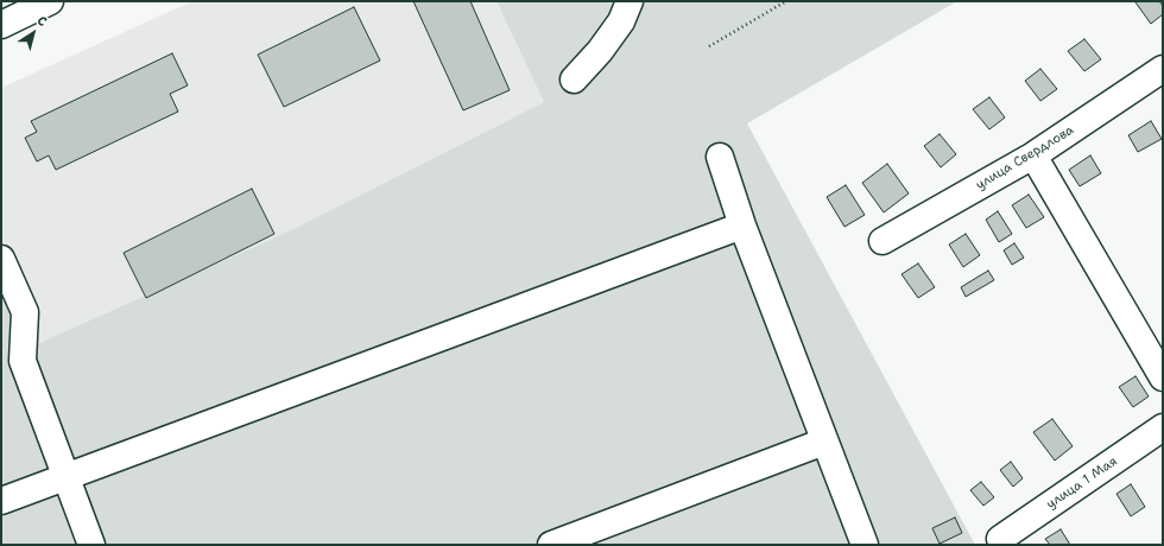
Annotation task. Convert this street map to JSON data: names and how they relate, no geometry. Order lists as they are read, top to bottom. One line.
{"streets":{"street":["улица Свердлова","улица 1 Мая"]},"north":"top right"}
